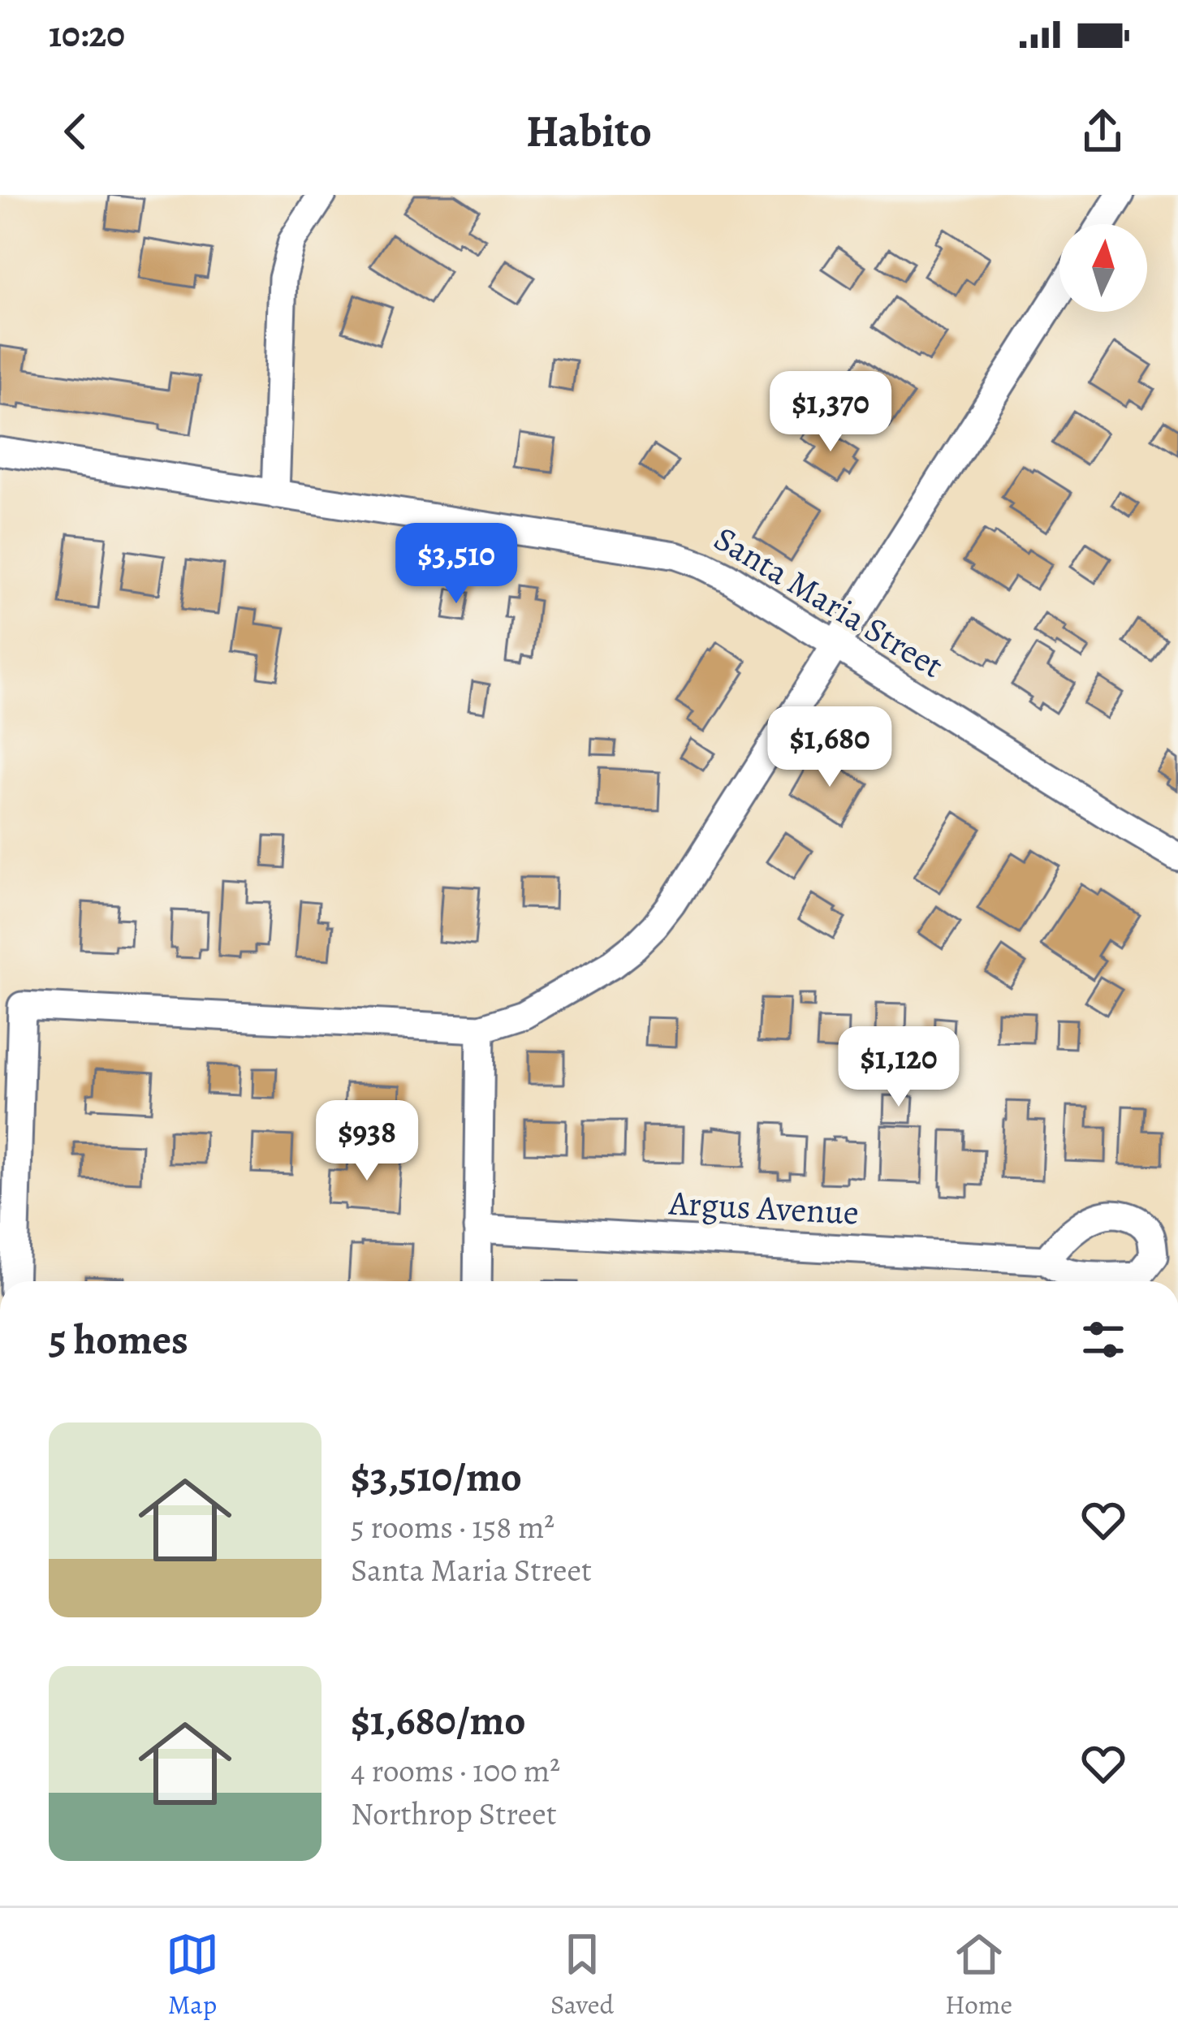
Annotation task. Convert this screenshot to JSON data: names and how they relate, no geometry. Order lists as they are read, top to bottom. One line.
{"streets":{"street":["Santa Maria Street","Argus Avenue"]},"north":"top","page":{"status":"10:20","header":"Habito","price":["$1,370","$3,510","$1,680","$1,120","$938"],"heading":"5 homes","list":[{"name":"$3,510/mo","note":"5 rooms · 158 m² · Santa Maria Street"},{"name":"$1,680/mo","note":"4 rooms · 100 m² · Northrop Street"}],"tabs":["Map","Saved","Home"]}}
